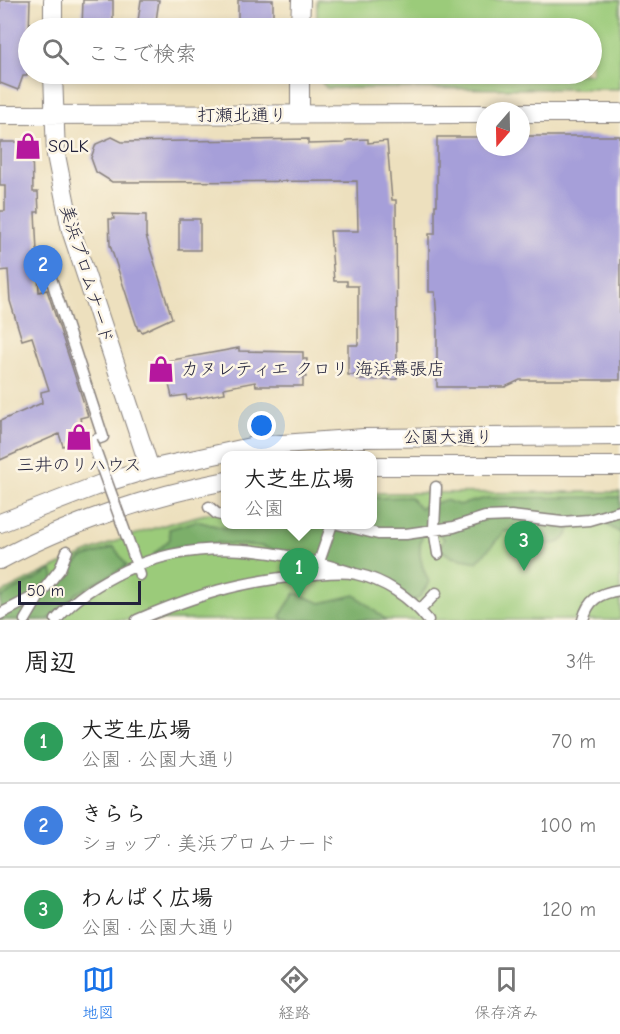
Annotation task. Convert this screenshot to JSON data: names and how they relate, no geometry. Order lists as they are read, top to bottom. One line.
{"streets":{"street":["打瀬北通り","美浜プロムナード","公園大通り"]},"crossings":[["打瀬北通り","美浜プロムナード"],["美浜プロムナード","公園大通り"]],"places":{"shop":["SOLK","カヌレティエ クロリ 海浜幕張店","三井のリハウス"]},"scale_bar":"50 m","north":"bottom","page":{"search":"ここで検索","pins":["2","3","1"],"popup":["大芝生広場","公園"],"scale":"50 m","heading":["周辺","3件"],"list":[{"mark":"1","name":"大芝生広場","note":"公園 · 公園大通り","value":"70 m"},{"mark":"2","name":"きらら","note":"ショップ · 美浜プロムナード","value":"100 m"},{"mark":"3","name":"わんぱく広場","note":"公園 · 公園大通り","value":"120 m"}],"nav":["地図","経路","保存済み"]}}
